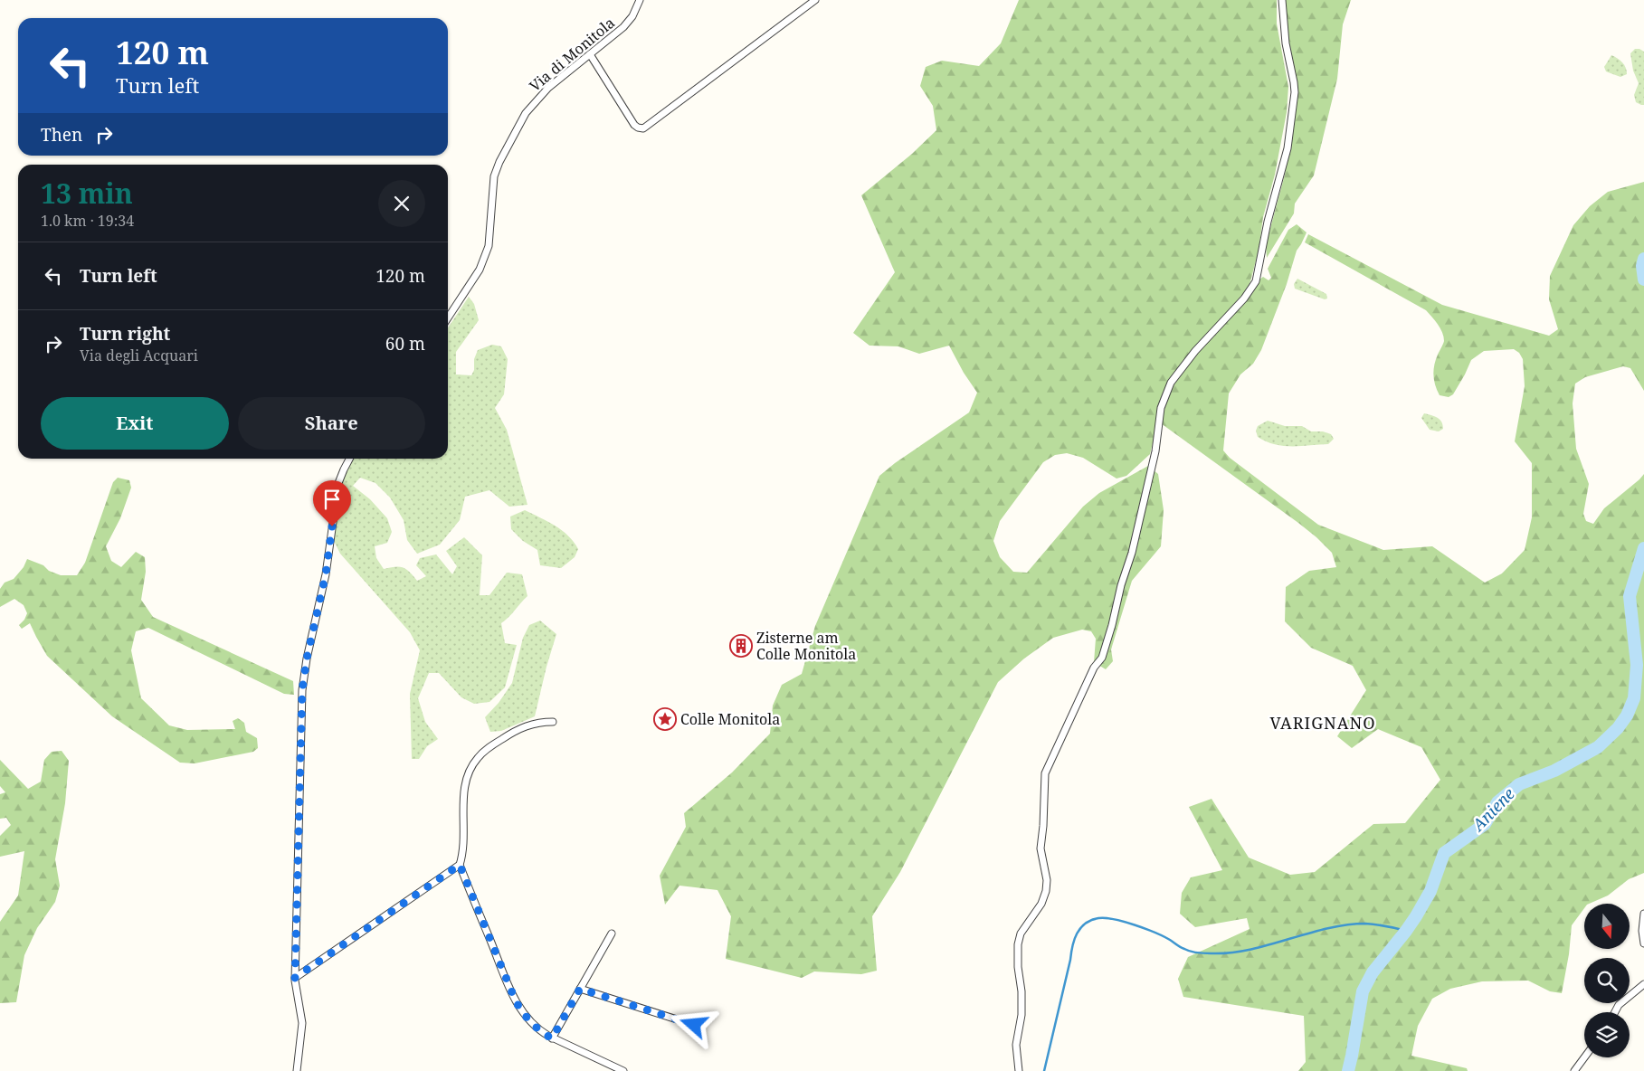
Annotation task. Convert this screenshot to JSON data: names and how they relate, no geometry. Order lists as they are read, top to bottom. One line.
{"streets":{"street":["Via di Monitola"]},"districts":["VARIGNANO"],"water":["Aniene"],"places":{"building":["Zisterne am Colle Monitola"],"place":["Colle Monitola"]},"north":"bottom","page":{"turn":["120 m","Turn left"],"then":"Then","heading":["13 min","1.0 km · 19:34"],"list":[{"name":"Turn left","value":"120 m"},{"name":"Turn right","note":"Via degli Acquari","value":"60 m"}],"buttons":["Exit","Share"]}}
